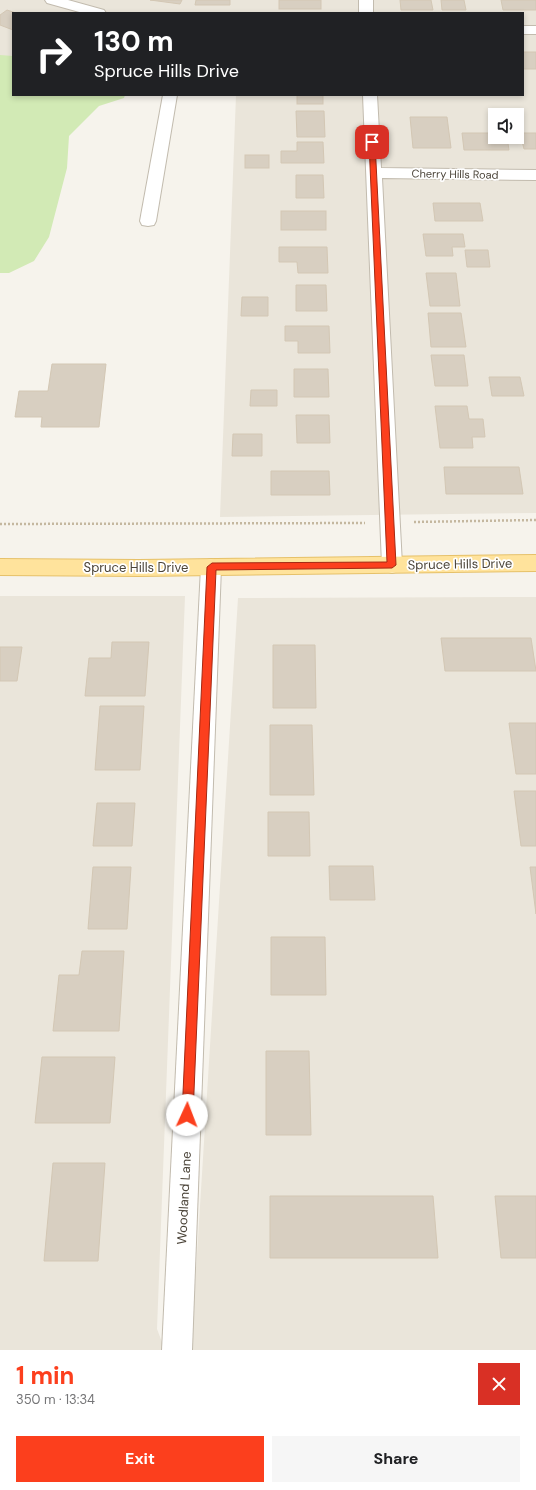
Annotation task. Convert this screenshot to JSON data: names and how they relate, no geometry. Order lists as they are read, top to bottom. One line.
{"streets":{"main road":["Spruce Hills Drive"],"street":["Cherry Hills Road","Woodland Lane"]},"crossings":[["Spruce Hills Drive","Woodland Lane"]],"page":{"turn":["130 m","Spruce Hills Drive"],"heading":["1 min","350 m · 13:34"],"buttons":["Exit","Share"]}}
